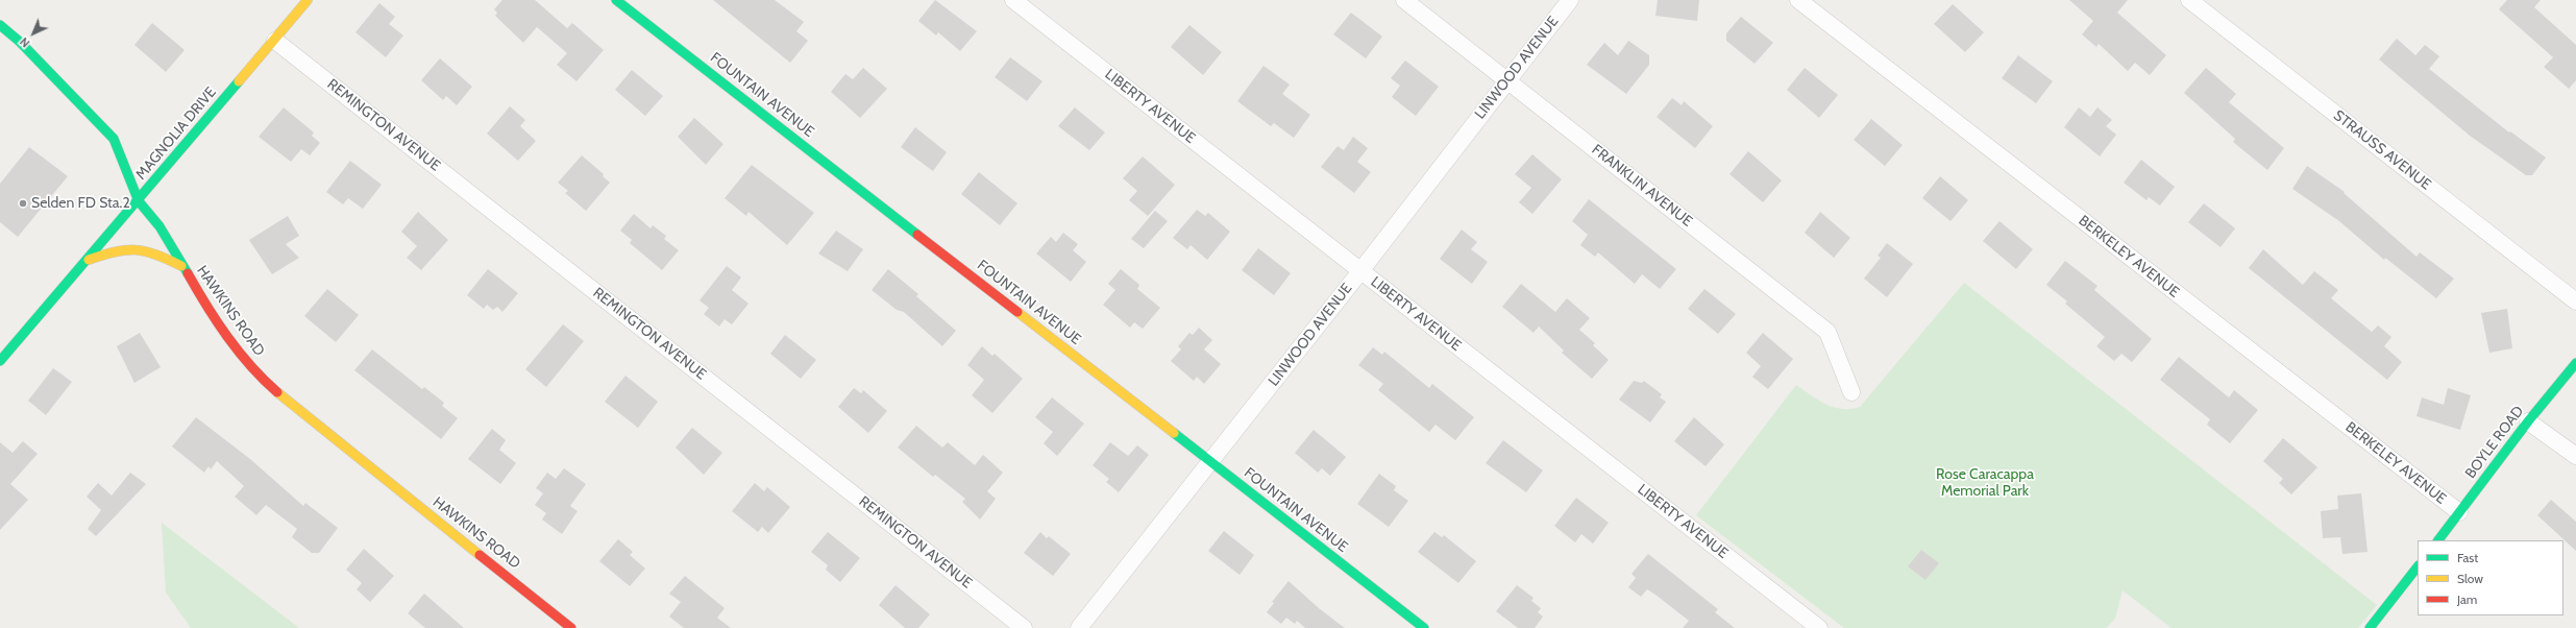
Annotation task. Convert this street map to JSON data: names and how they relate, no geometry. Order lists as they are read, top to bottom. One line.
{"streets":{"street":["LINWOOD AVENUE","FOUNTAIN AVENUE","LIBERTY AVENUE","REMINGTON AVENUE","MAGNOLIA DRIVE","STRAUSS AVENUE","FRANKLIN AVENUE","BERKELEY AVENUE","HAWKINS ROAD","BOYLE ROAD"]},"crossings":[["LINWOOD AVENUE","FOUNTAIN AVENUE"],["LINWOOD AVENUE","LIBERTY AVENUE"],["LINWOOD AVENUE","FRANKLIN AVENUE"],["REMINGTON AVENUE","MAGNOLIA DRIVE"],["MAGNOLIA DRIVE","HAWKINS ROAD"],["BERKELEY AVENUE","BOYLE ROAD"]],"parks":["Rose Caracappa Memorial Park"],"places":["Selden FD Sta.2"],"legend":["Fast","Slow","Jam"],"north":"bottom left"}
